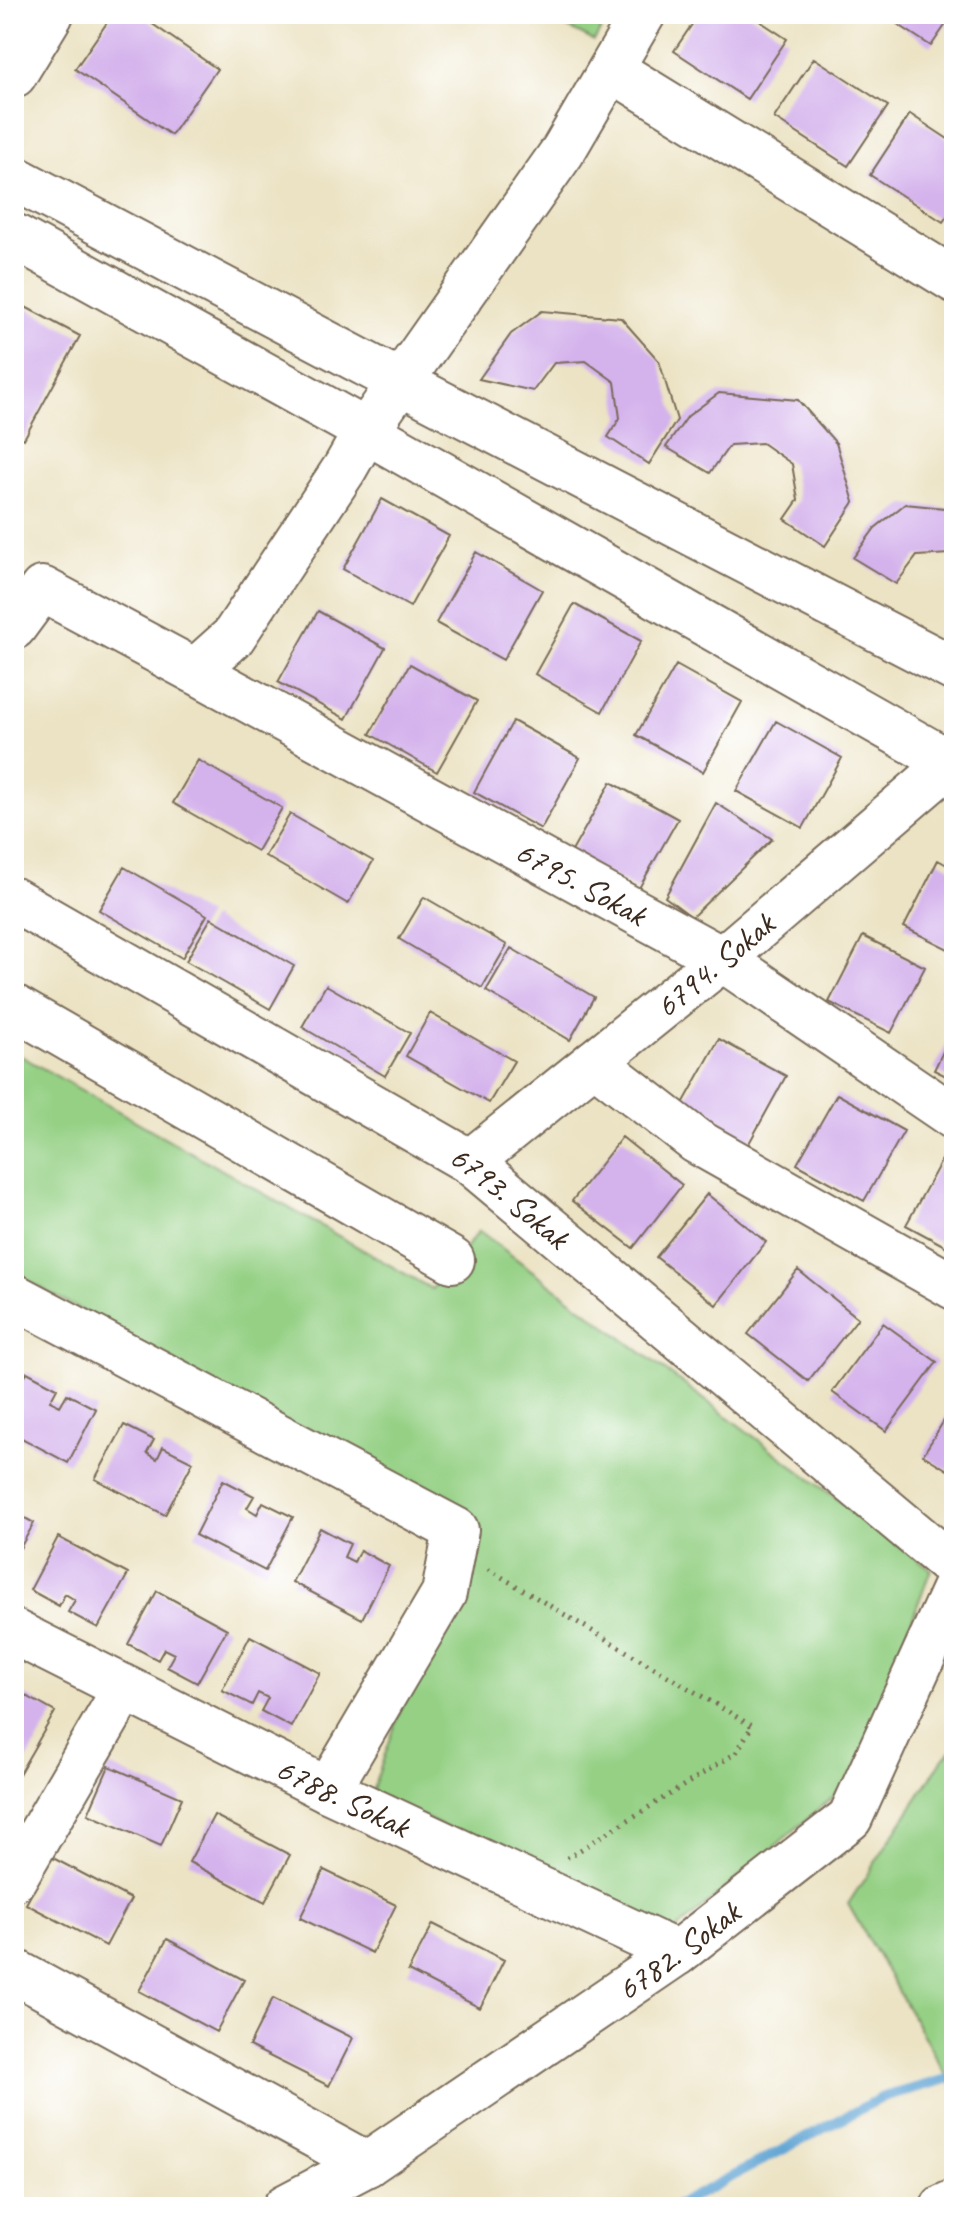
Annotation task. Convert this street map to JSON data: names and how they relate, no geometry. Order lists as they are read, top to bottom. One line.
{"streets":{"main road":["6795. Sokak","6794. Sokak","6793. Sokak","6788. Sokak","6782. Sokak"]},"crossings":[["6795. Sokak","6794. Sokak"],["6794. Sokak","6793. Sokak"],["6788. Sokak","6782. Sokak"]]}
